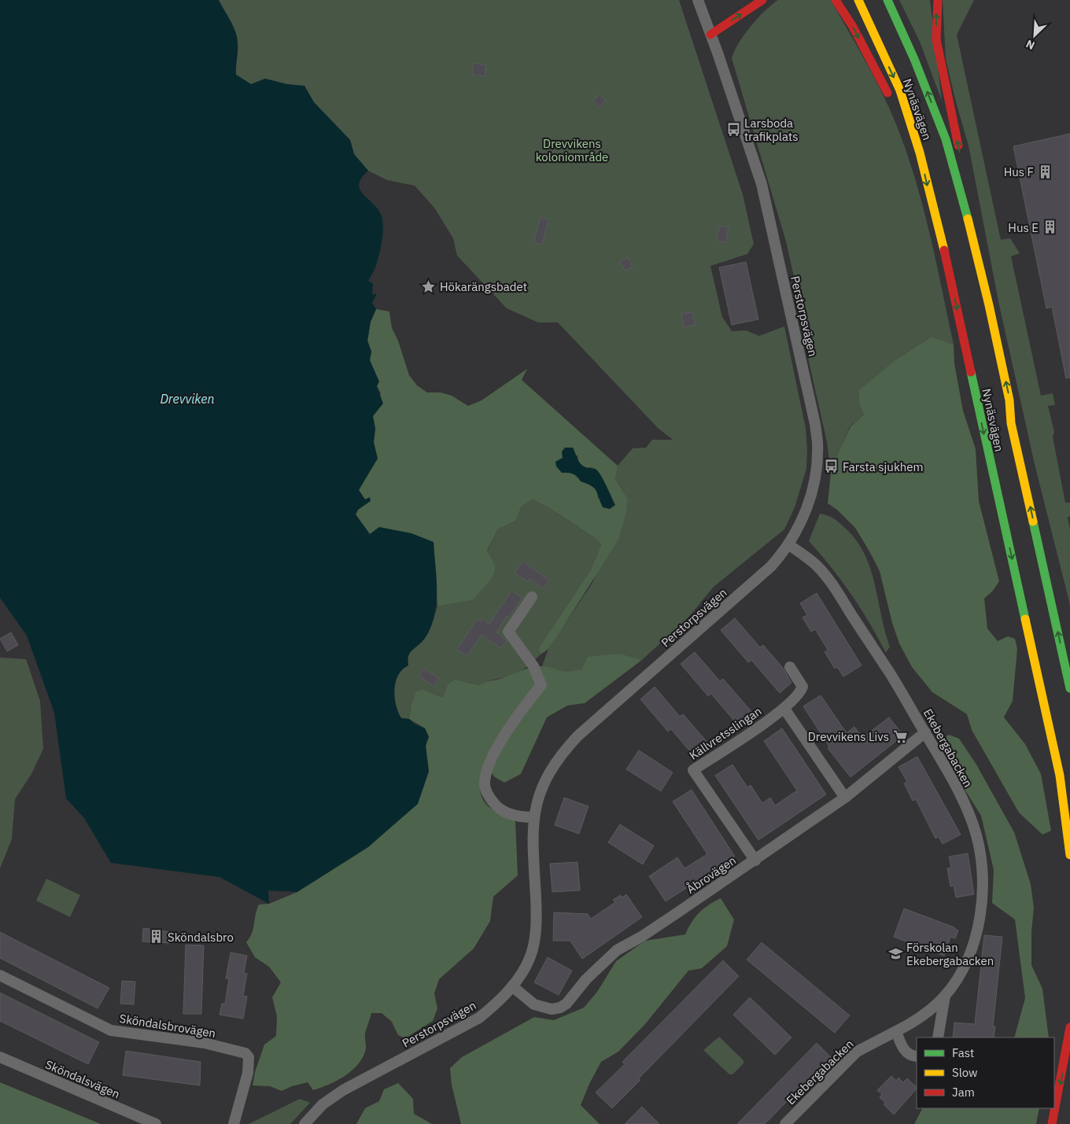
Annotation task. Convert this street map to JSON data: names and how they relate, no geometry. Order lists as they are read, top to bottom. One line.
{"streets":{"main road":["Nynäsvägen"],"street":["Perstorpsvägen","Källvretsslingan","Ekebergabacken","Åbrovägen","Sköndalsbrovägen","Sköndalsvägen"]},"crossings":[["Perstorpsvägen","Ekebergabacken"],["Perstorpsvägen","Åbrovägen"],["Källvretsslingan","Åbrovägen"],["Ekebergabacken","Åbrovägen"]],"water":["Drevviken"],"parks":["Drevvikens koloniområde"],"places":{"bus stop":["Larsboda trafikplats","Farsta sjukhem"],"building":["Hus F","Hus E","Sköndalsbro"],"place":["Hökarängsbadet"],"supermarket":["Drevvikens Livs"],"school or university":["Förskolan Ekebergabacken"]},"legend":["Fast","Slow","Jam"],"north":"bottom left"}
